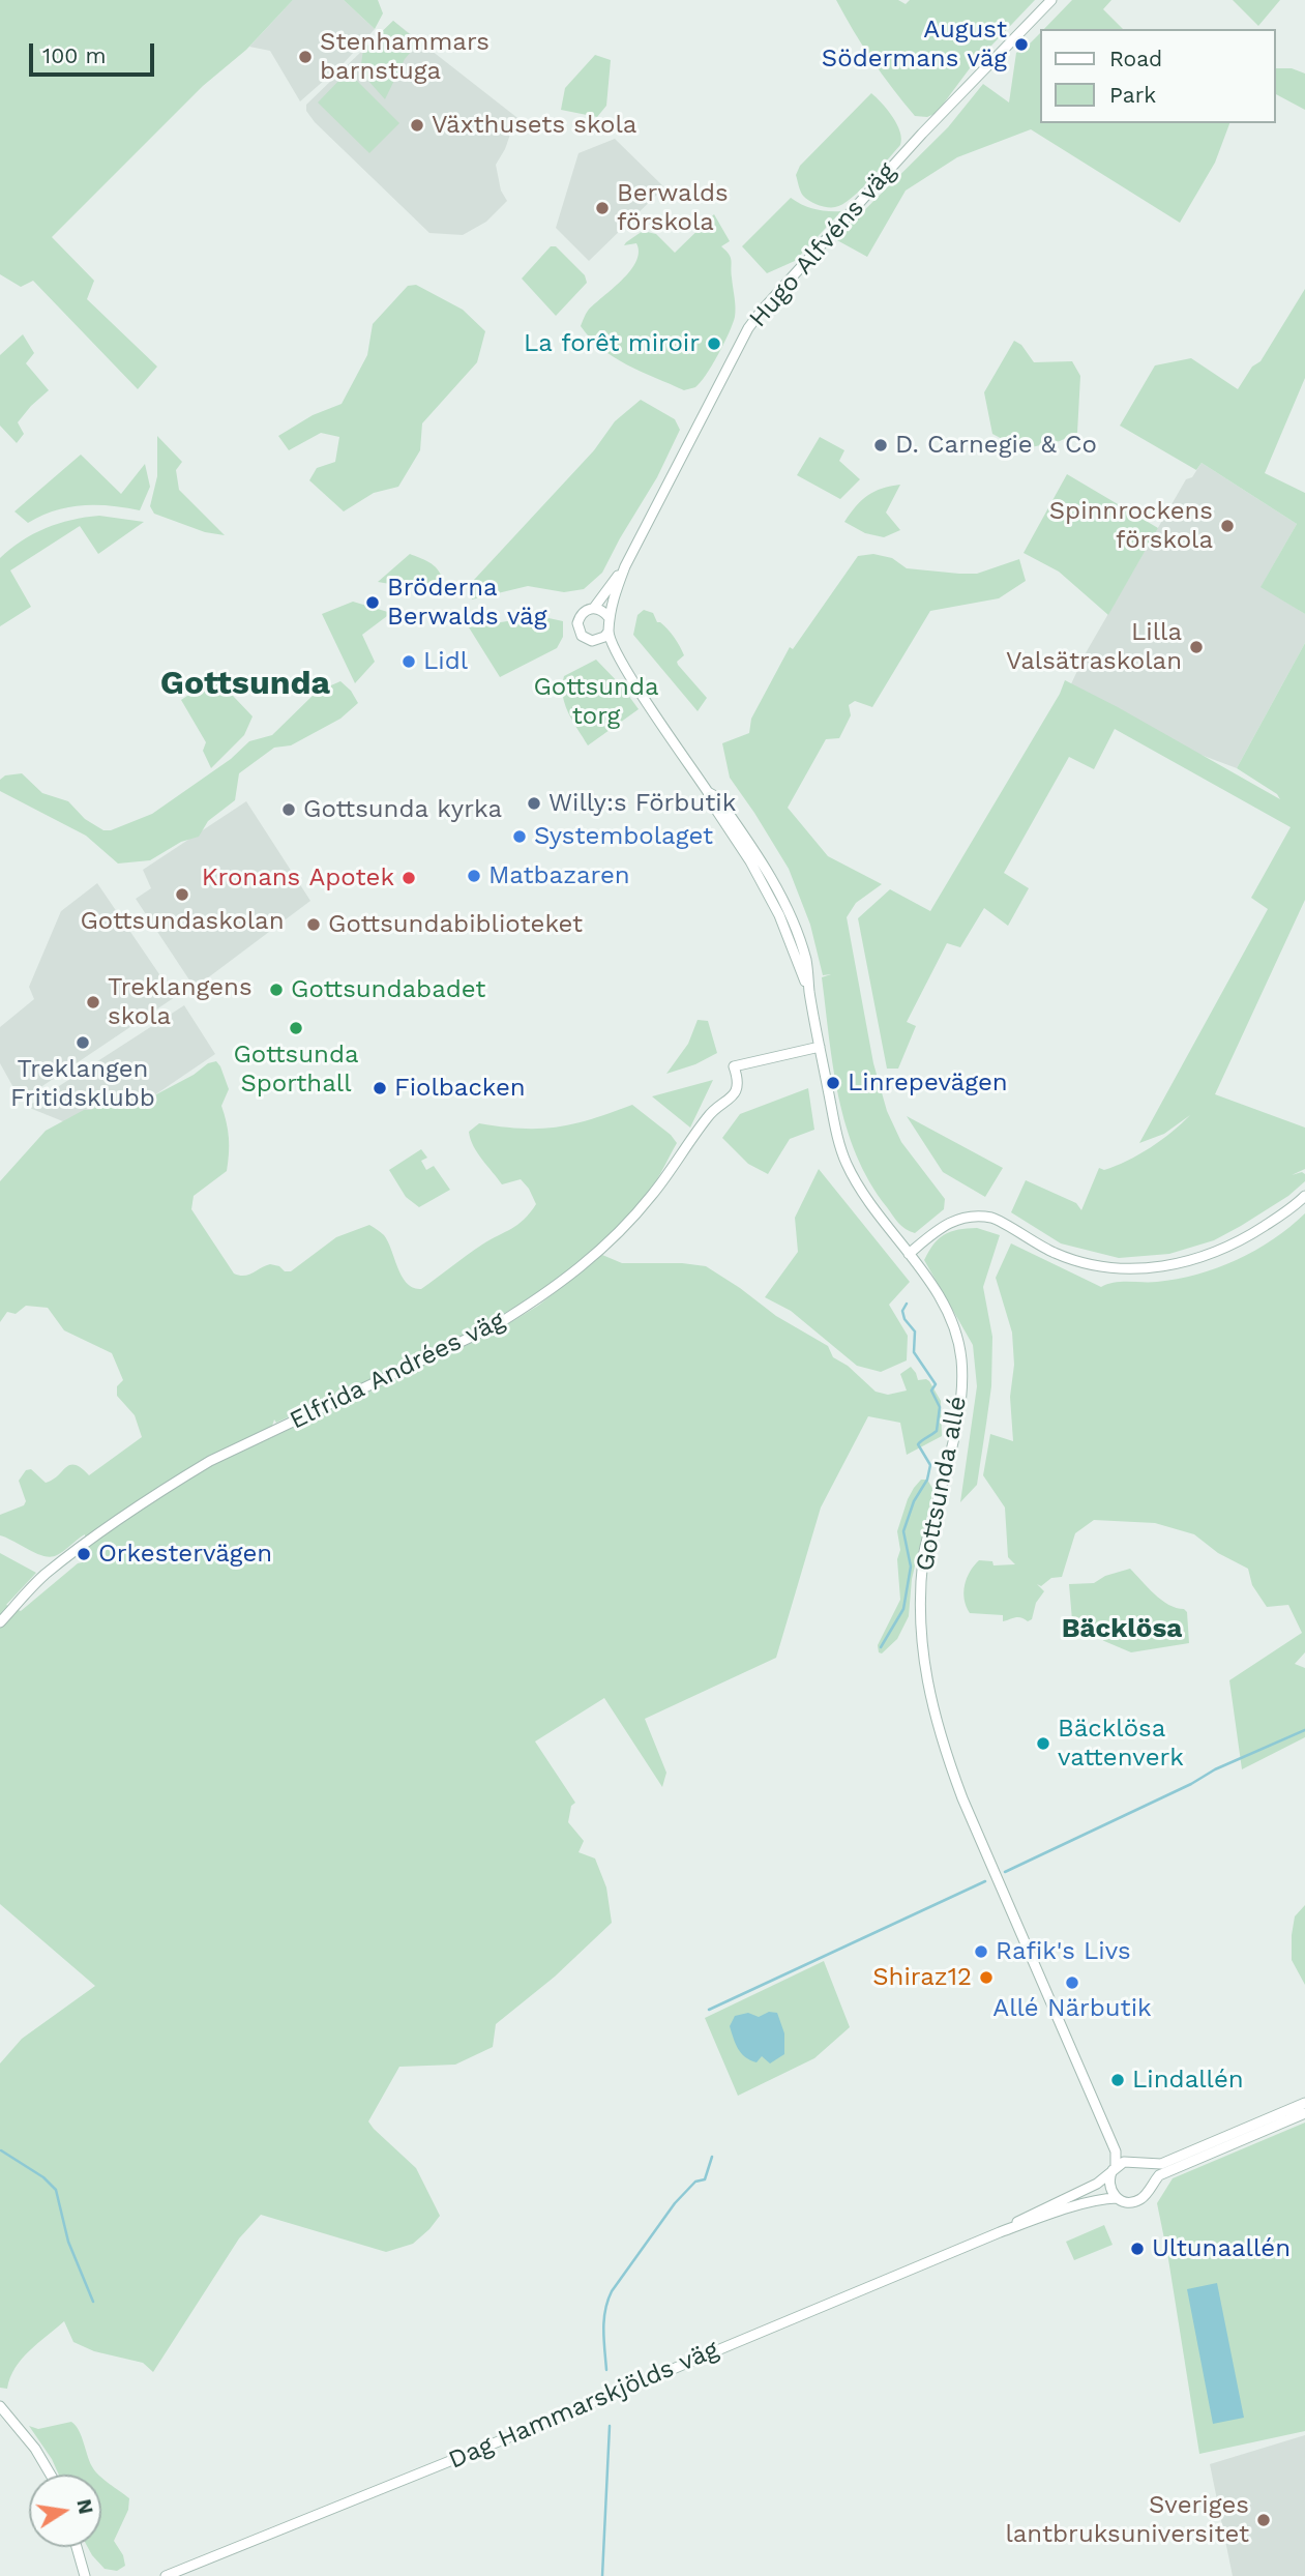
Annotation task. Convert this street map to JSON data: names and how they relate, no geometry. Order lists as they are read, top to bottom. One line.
{"streets":{"street":["Hugo Alfvéns väg","Elfrida Andrées väg","Gottsunda allé","Dag Hammarskjölds väg"]},"crossings":[["Hugo Alfvéns väg","Gottsunda allé"],["Elfrida Andrées väg","Gottsunda allé"],["Gottsunda allé","Dag Hammarskjölds väg"]],"districts":["Gottsunda","Bäcklösa"],"parks":["Gottsunda torg"],"places":["August Södermans väg","Stenhammars barnstuga","Växthusets skola","Berwalds förskola","La forêt miroir","D. Carnegie & Co","Spinnrockens förskola","Bröderna Berwalds väg","Lilla Valsätraskolan","Lidl","Willy:s Förbutik","Gottsunda kyrka","Systembolaget","Matbazaren","Kronans Apotek","Gottsundaskolan","Gottsundabiblioteket","Gottsundabadet","Treklangens skola","Gottsunda Sporthall","Treklangen Fritidsklubb","Linrepevägen","Fiolbacken","Orkestervägen","Bäcklösa vattenverk","Rafik's Livs","Shiraz12","Allé Närbutik","Lindallén","Ultunaallén","Sveriges lantbruksuniversitet"],"legend":["Road","Park"],"scale_bar":"100 m","north":"right"}
